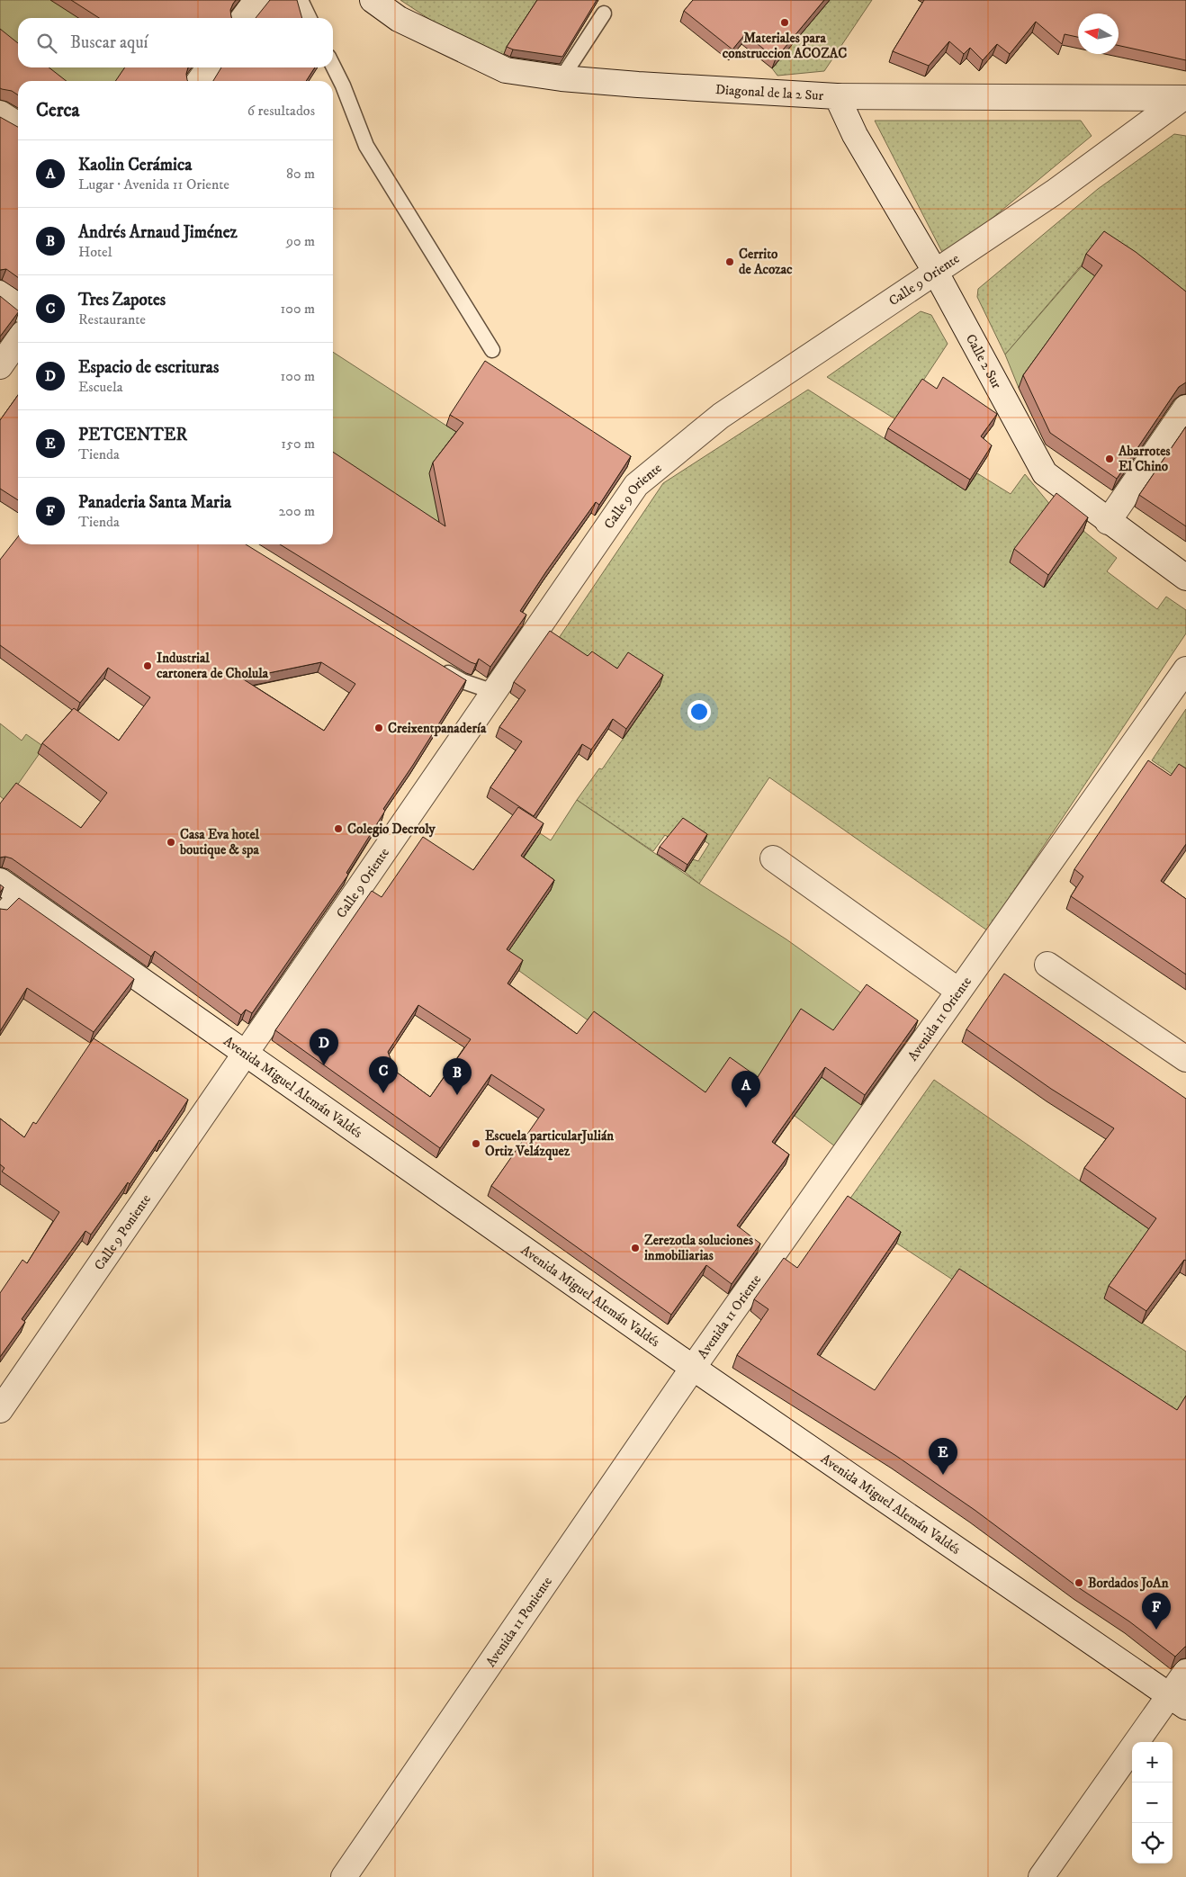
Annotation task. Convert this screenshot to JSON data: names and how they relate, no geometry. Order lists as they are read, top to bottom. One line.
{"streets":{"street":["Diagonal de la 2 Sur","Calle 9 Oriente","Calle 2 Sur","Avenida 11 Oriente","Avenida Miguel Alemán Valdés","Calle 9 Poniente","Avenida 11 Poniente"]},"crossings":[["Diagonal de la 2 Sur","Calle 9 Oriente"],["Diagonal de la 2 Sur","Calle 2 Sur"],["Calle 9 Oriente","Calle 2 Sur"],["Calle 9 Oriente","Avenida Miguel Alemán Valdés"],["Calle 9 Oriente","Calle 9 Poniente"],["Avenida 11 Oriente","Avenida Miguel Alemán Valdés"],["Avenida 11 Oriente","Avenida 11 Poniente"],["Avenida Miguel Alemán Valdés","Calle 9 Poniente"],["Avenida Miguel Alemán Valdés","Avenida 11 Poniente"]],"places":["Materiales para construccion ACOZAC","Cerrito de Acozac","Abarrotes El Chino","Industrial cartonera de Cholula","Creixentpanadería","Colegio Decroly","Casa Eva hotel boutique & spa","Escuela particularJulián Ortiz Velázquez","Zerezotla soluciones inmobiliarias","Bordados JoAn"],"north":"left","page":{"search":"Buscar aquí","heading":["Cerca","6 resultados"],"list":[{"mark":"A","name":"Kaolin Cerámica","note":"Lugar · Avenida 11 Oriente","value":"80 m"},{"mark":"B","name":"Andrés Arnaud Jiménez","note":"Hotel","value":"90 m"},{"mark":"C","name":"Tres Zapotes","note":"Restaurante","value":"100 m"},{"mark":"D","name":"Espacio de escrituras","note":"Escuela","value":"100 m"},{"mark":"E","name":"PETCENTER","note":"Tienda","value":"150 m"},{"mark":"F","name":"Panaderia Santa Maria","note":"Tienda","value":"200 m"}],"pins":["D","C","B","A","E","F"],"map_buttons":["+","−"]}}
